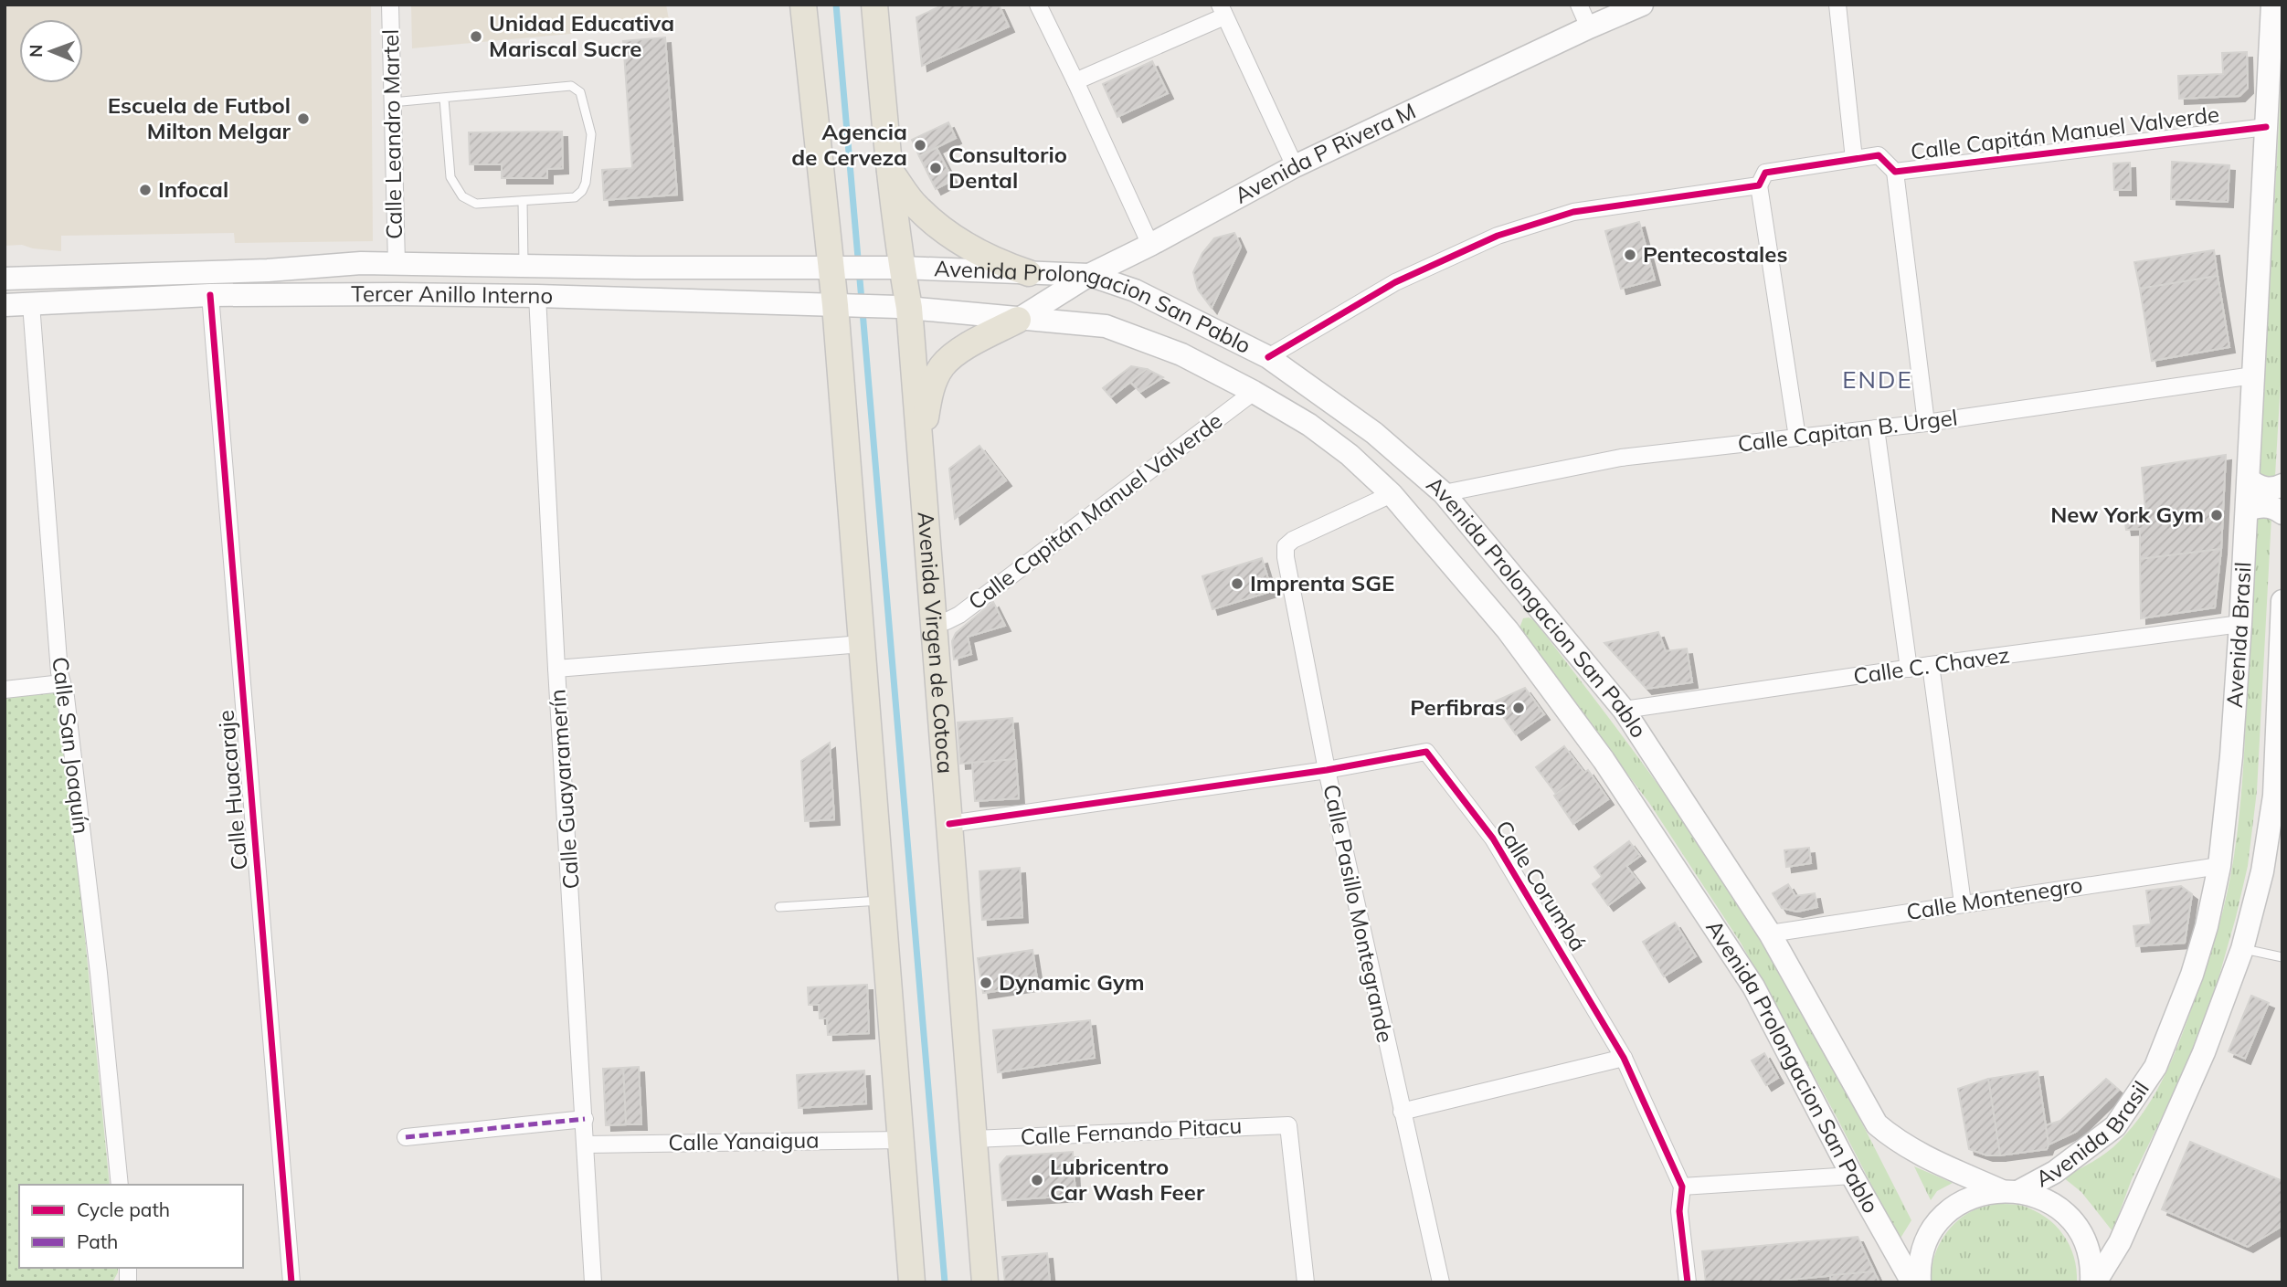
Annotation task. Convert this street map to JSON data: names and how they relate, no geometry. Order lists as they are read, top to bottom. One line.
{"streets":{"main road":["Avenida P Rivera M","Tercer Anillo Interno","Avenida Prolongacion San Pablo","Avenida Brasil","Avenida Virgen de Cotoca"],"street":["Calle Capitán Manuel Valverde","Calle Leandro Martel","Calle Capitan B. Urgel","Calle C. Chavez","Calle San Joaquín","Calle Guayaramerín","Calle Huacaraje","Calle Corumbá","Calle Montenegro","Calle Pasillo Montegrande","Calle Fernando Pitacu","Calle Yanaigua"]},"crossings":[["Calle Capitán Manuel Valverde","Avenida Prolongacion San Pablo"],["Calle Capitán Manuel Valverde","Avenida Brasil"],["Calle Capitán Manuel Valverde","Avenida Virgen de Cotoca"],["Calle Leandro Martel","Tercer Anillo Interno"],["Avenida P Rivera M","Avenida Prolongacion San Pablo"],["Tercer Anillo Interno","Avenida Prolongacion San Pablo"],["Tercer Anillo Interno","Avenida Virgen de Cotoca"],["Tercer Anillo Interno","Calle San Joaquín"],["Tercer Anillo Interno","Calle Guayaramerín"],["Tercer Anillo Interno","Calle Huacaraje"],["Avenida Prolongacion San Pablo","Calle Capitan B. Urgel"],["Avenida Prolongacion San Pablo","Avenida Brasil"],["Avenida Prolongacion San Pablo","Avenida Virgen de Cotoca"],["Avenida Prolongacion San Pablo","Calle C. Chavez"],["Avenida Prolongacion San Pablo","Calle Montenegro"],["Avenida Prolongacion San Pablo","Calle Pasillo Montegrande"],["Calle Capitan B. Urgel","Avenida Brasil"],["Avenida Brasil","Calle C. Chavez"],["Avenida Brasil","Calle Montenegro"],["Avenida Virgen de Cotoca","Calle Corumbá"],["Avenida Virgen de Cotoca","Calle Fernando Pitacu"],["Calle Guayaramerín","Calle Yanaigua"],["Calle Corumbá","Calle Pasillo Montegrande"]],"districts":["ENDE"],"places":["Unidad Educativa Mariscal Sucre","Escuela de Futbol Milton Melgar","Agencia de Cerveza","Consultorio Dental","Infocal","Pentecostales","New York Gym","Imprenta SGE","Perfibras","Dynamic Gym","Lubricentro Car Wash Feer"],"legend":["Cycle path","Path"],"north":"left"}
